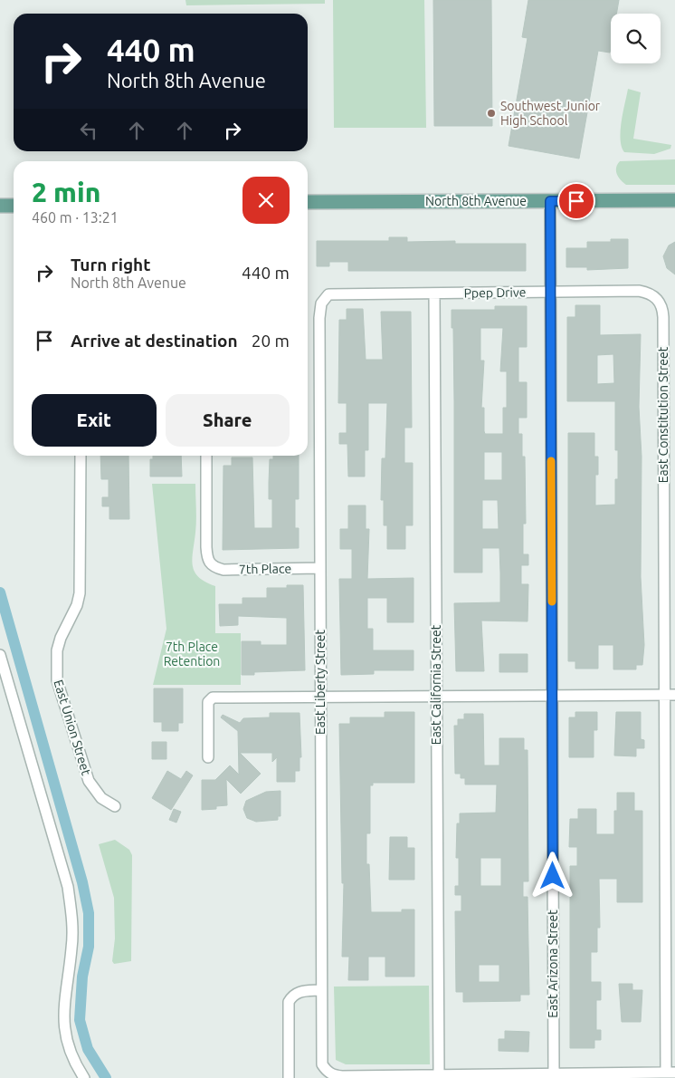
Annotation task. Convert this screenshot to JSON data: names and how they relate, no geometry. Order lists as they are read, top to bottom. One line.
{"streets":{"main road":["North 8th Avenue"],"street":["Ppep Drive","East Constitution Street","7th Place","East Liberty Street","East California Street","East Union Street","East Arizona Street"]},"crossings":[["North 8th Avenue","East Arizona Street"],["Ppep Drive","East Constitution Street"],["Ppep Drive","East Liberty Street"],["Ppep Drive","East California Street"],["Ppep Drive","East Arizona Street"],["7th Place","East Liberty Street"],["East Liberty Street","East California Street"]],"parks":["7th Place Retention"],"places":["Southwest Junior High School"],"page":{"turn":["440 m","North 8th Avenue"],"heading":["2 min","460 m · 13:21"],"list":[{"name":"Turn right","note":"North 8th Avenue","value":"440 m"},{"name":"Arrive at destination","value":"20 m"}],"buttons":["Exit","Share"]}}
